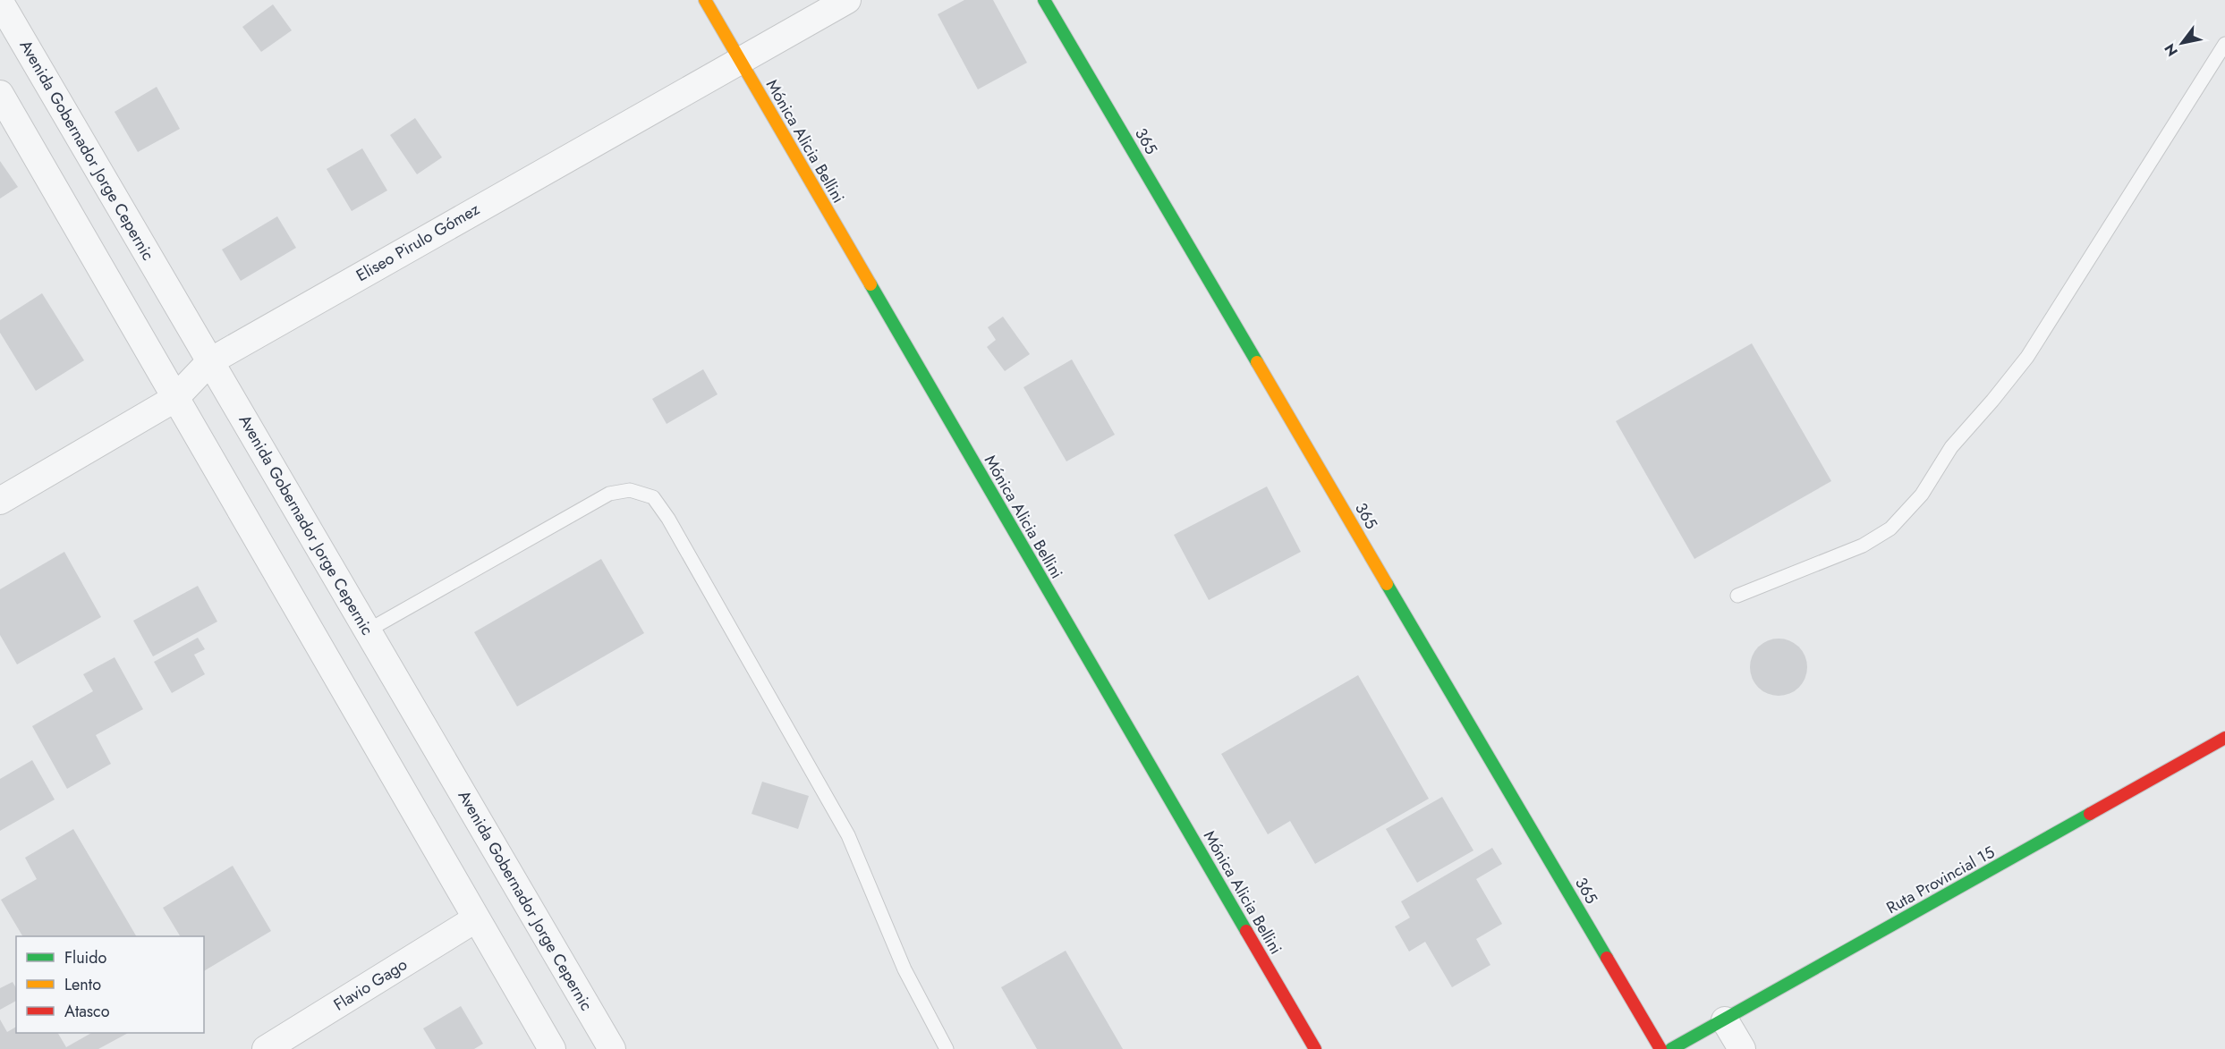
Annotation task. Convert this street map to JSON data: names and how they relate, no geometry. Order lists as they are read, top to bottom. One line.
{"streets":{"street":["Mónica Alicia Bellini","365","Avenida Gobernador Jorge Cepernic","Eliseo Pirulo Gómez","Ruta Provincial 15","Flavio Gago"]},"crossings":[["Mónica Alicia Bellini","Eliseo Pirulo Gómez"],["Avenida Gobernador Jorge Cepernic","Eliseo Pirulo Gómez"]],"legend":["Fluido","Lento","Atasco"],"north":"bottom left"}
